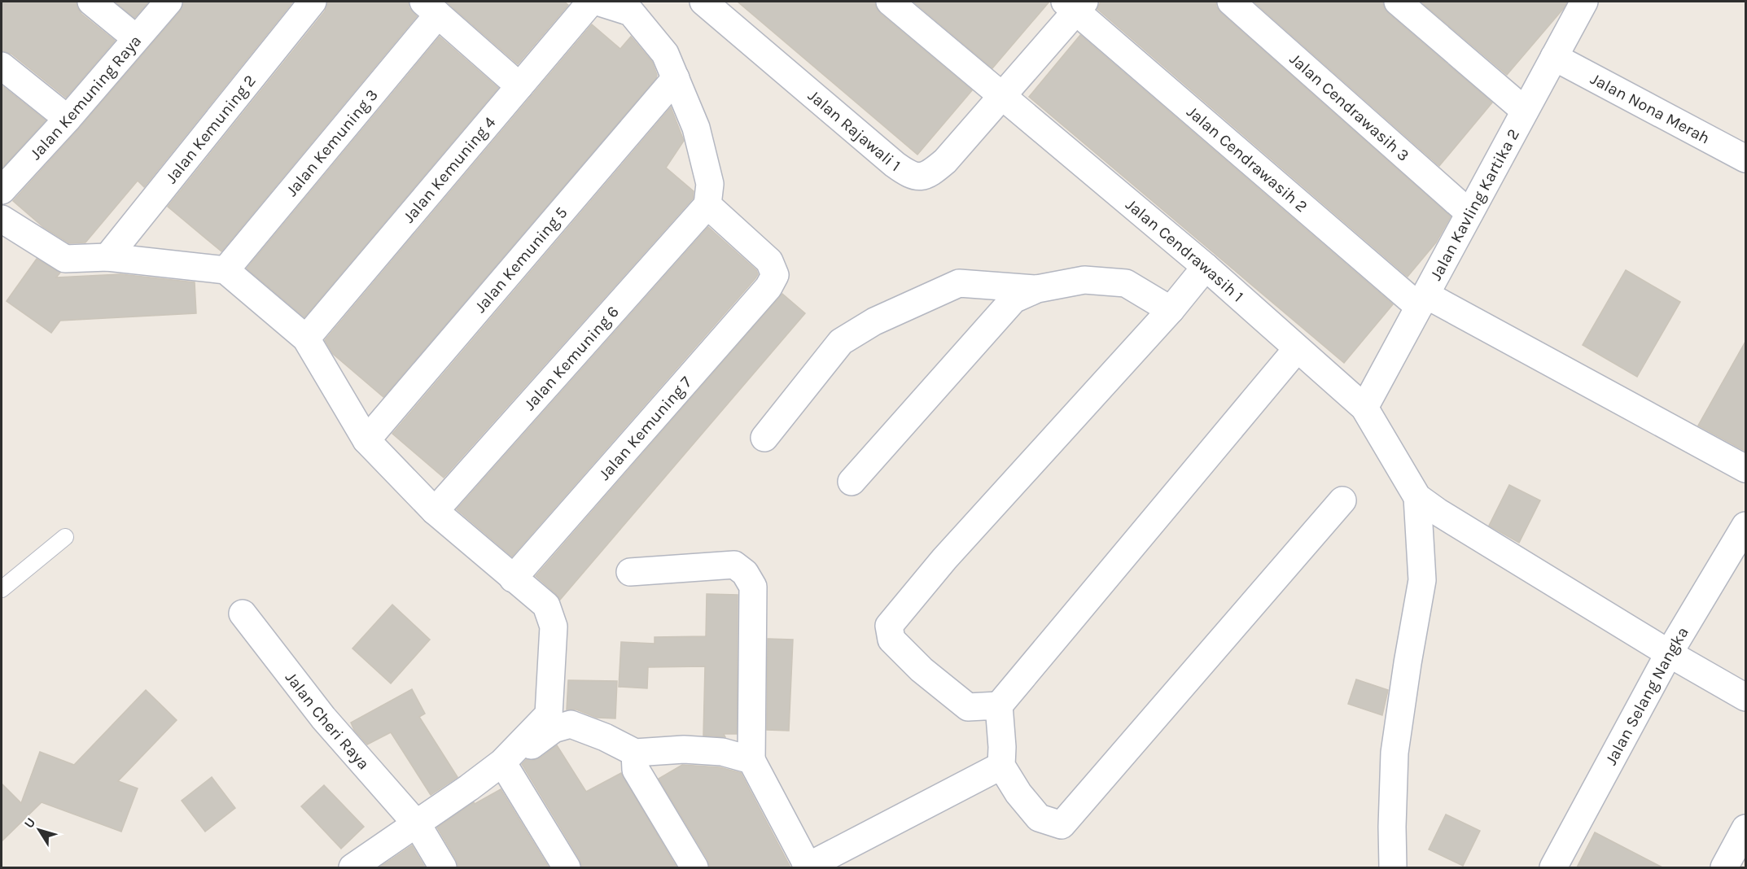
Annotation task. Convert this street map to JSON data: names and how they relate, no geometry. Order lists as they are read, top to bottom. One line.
{"streets":{"street":["Jalan Kemuning Raya","Jalan Cendrawasih 3","Jalan Nona Merah","Jalan Kemuning 2","Jalan Rajawali 1","Jalan Kemuning 3","Jalan Cendrawasih 2","Jalan Kemuning 4","Jalan Kavling Kartika 2","Jalan Cendrawasih 1","Jalan Kemuning 5","Jalan Kemuning 6","Jalan Kemuning 7","Jalan Selang Nangka","Jalan Cheri Raya"]},"crossings":[["Jalan Cendrawasih 3","Jalan Kavling Kartika 2"],["Jalan Nona Merah","Jalan Kavling Kartika 2"],["Jalan Rajawali 1","Jalan Cendrawasih 2"],["Jalan Rajawali 1","Jalan Cendrawasih 1"],["Jalan Cendrawasih 2","Jalan Kavling Kartika 2"],["Jalan Kavling Kartika 2","Jalan Cendrawasih 1"],["Jalan Kemuning 6","Jalan Kemuning 7"]],"north":"top left"}
